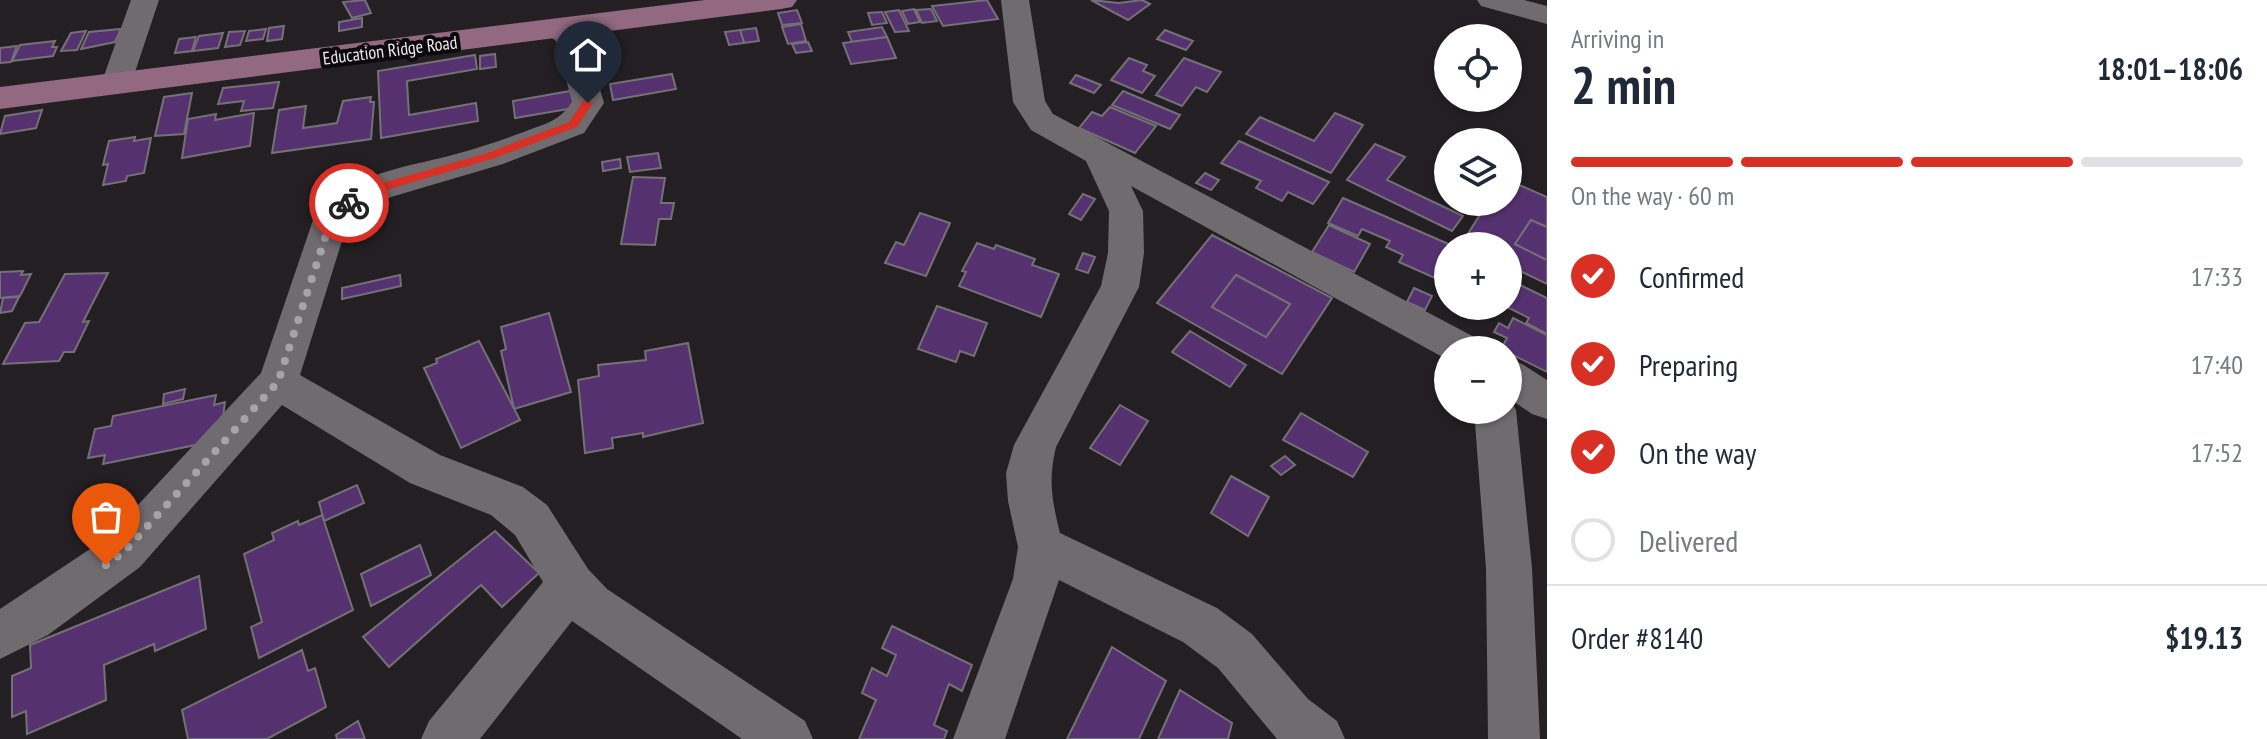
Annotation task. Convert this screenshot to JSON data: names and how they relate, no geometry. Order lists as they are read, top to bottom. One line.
{"streets":{"main road":["Education Ridge Road"]},"page":{"heading":["2 min","Arriving in","18:01–18:06"],"panel":["Order #8140","$19.13"],"map_buttons":["+","−"],"bar":"On the way · 60 m","list":[["Confirmed","17:33"],["Preparing","17:40"],["On the way","17:52"],"Delivered"]}}
